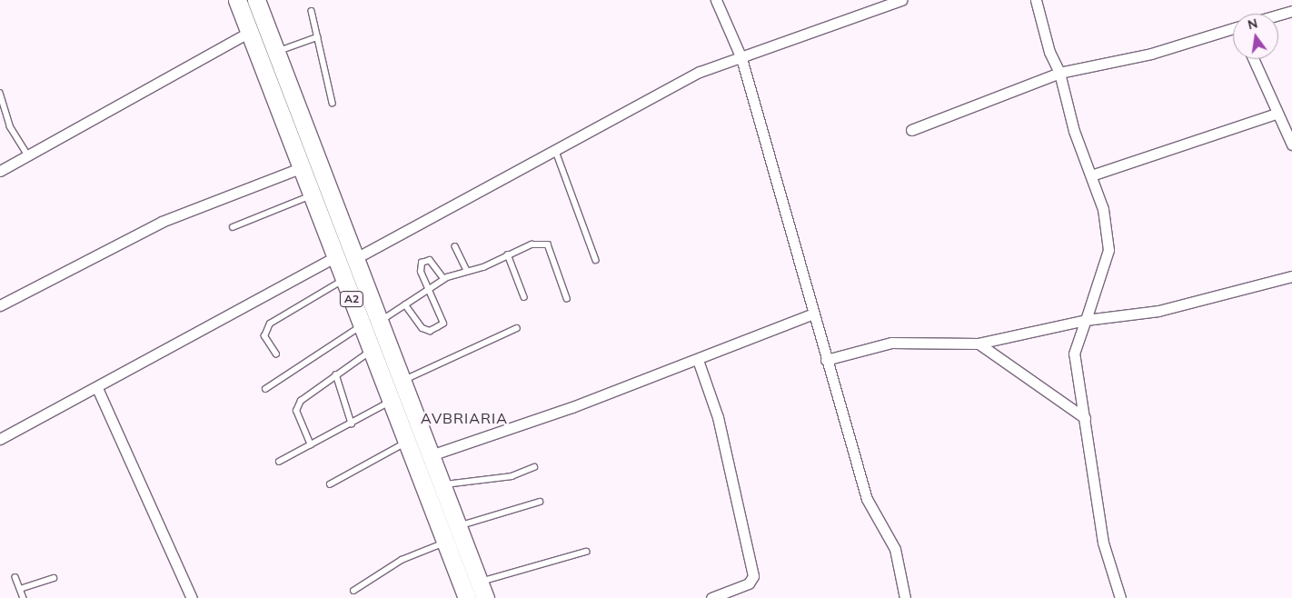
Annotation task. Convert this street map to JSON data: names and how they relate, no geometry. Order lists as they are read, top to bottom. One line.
{"streets":{"highway":["A2"]},"districts":["AVBRIARIA"],"north":"top"}
